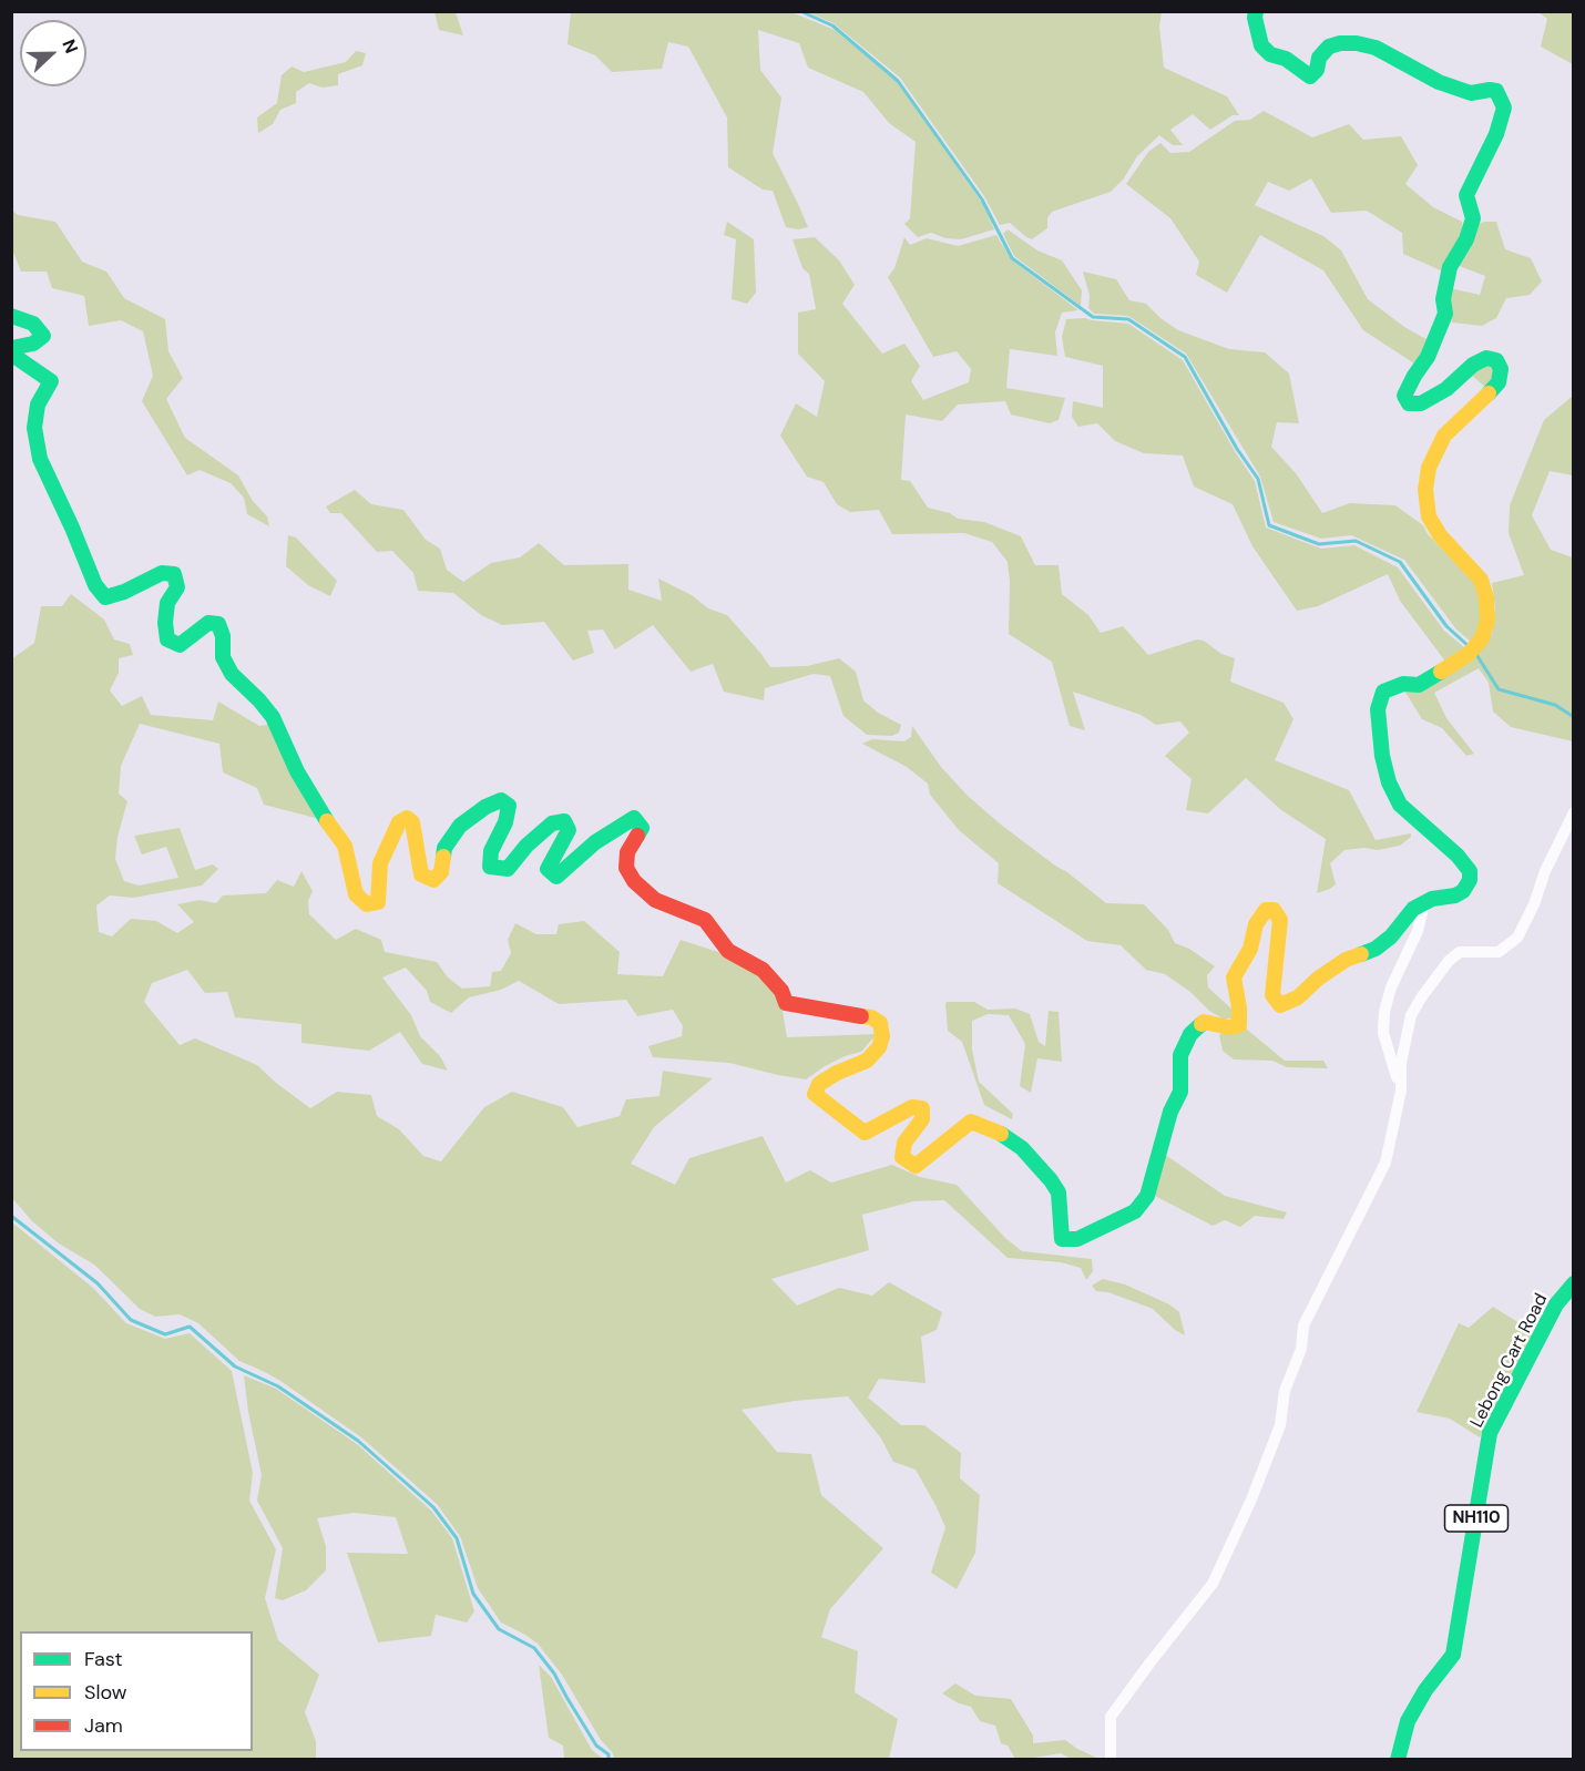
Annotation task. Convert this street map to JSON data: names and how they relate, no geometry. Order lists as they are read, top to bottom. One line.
{"streets":{"main road":["Lebong Cart Road","NH110"]},"legend":["Fast","Slow","Jam"],"north":"right"}
